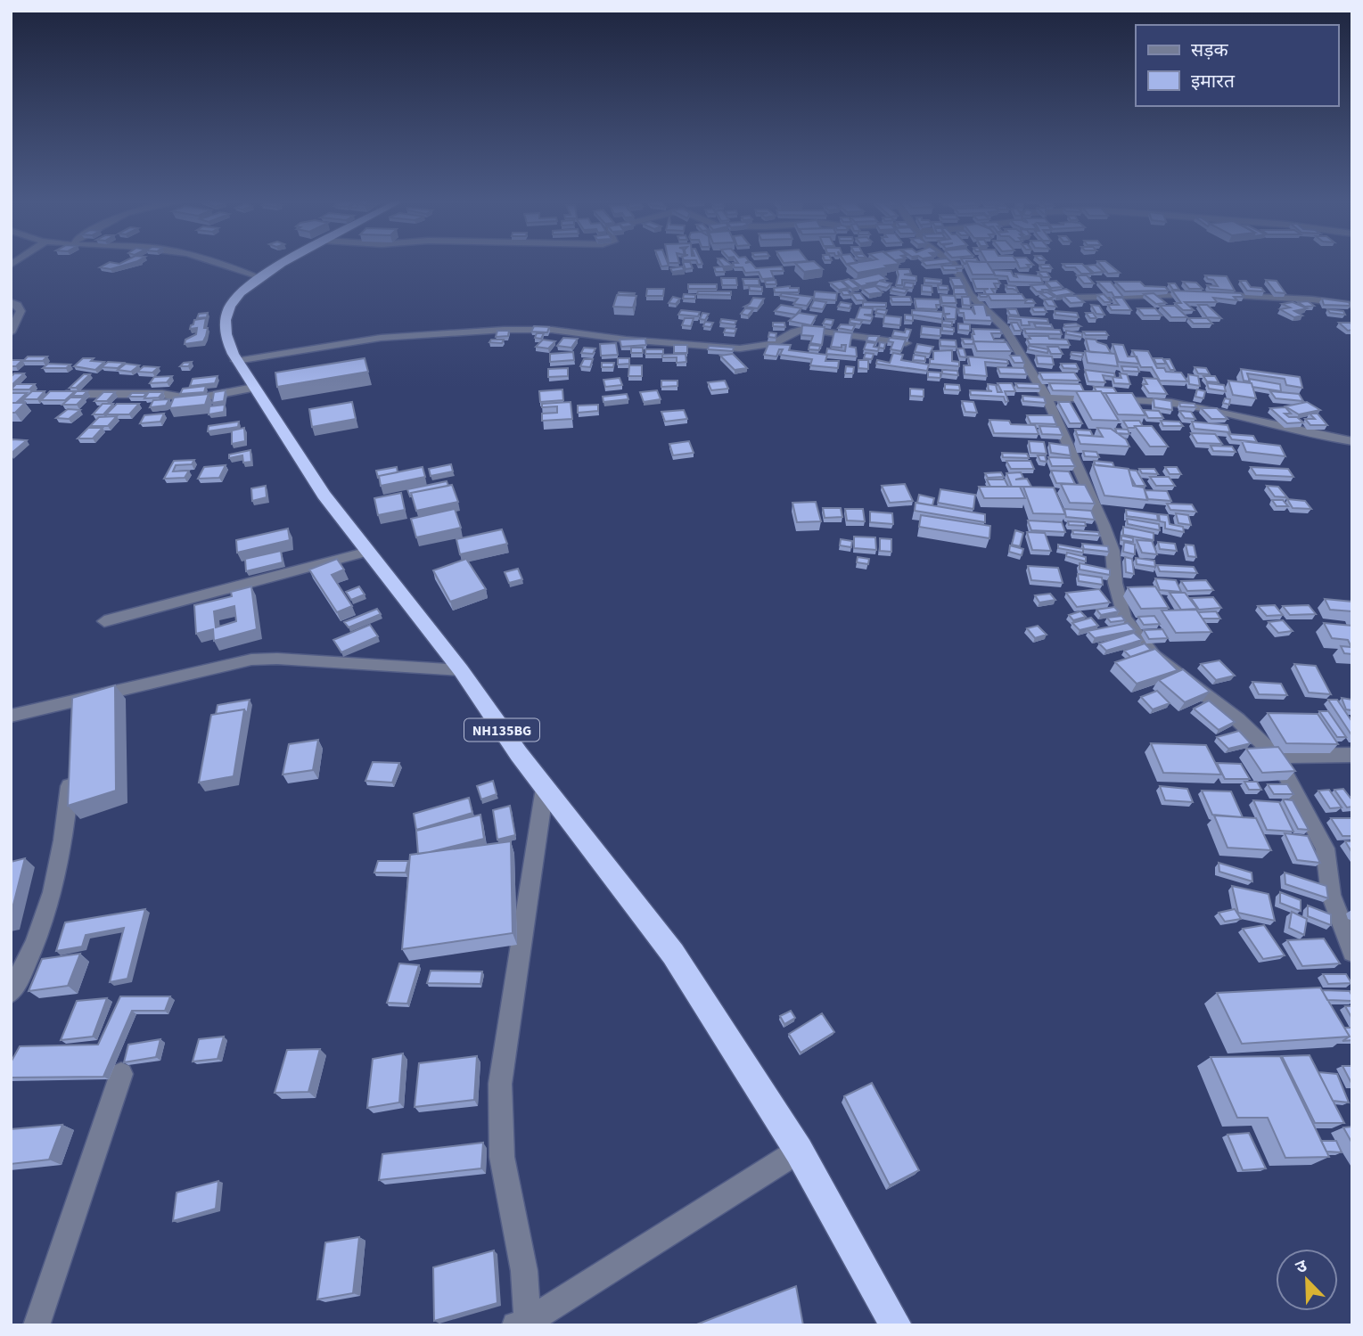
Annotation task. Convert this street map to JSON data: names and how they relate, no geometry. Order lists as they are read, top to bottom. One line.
{"streets":{"highway":["NH135BG"]},"legend":["सड़क","इमारत"],"north":"top left"}
